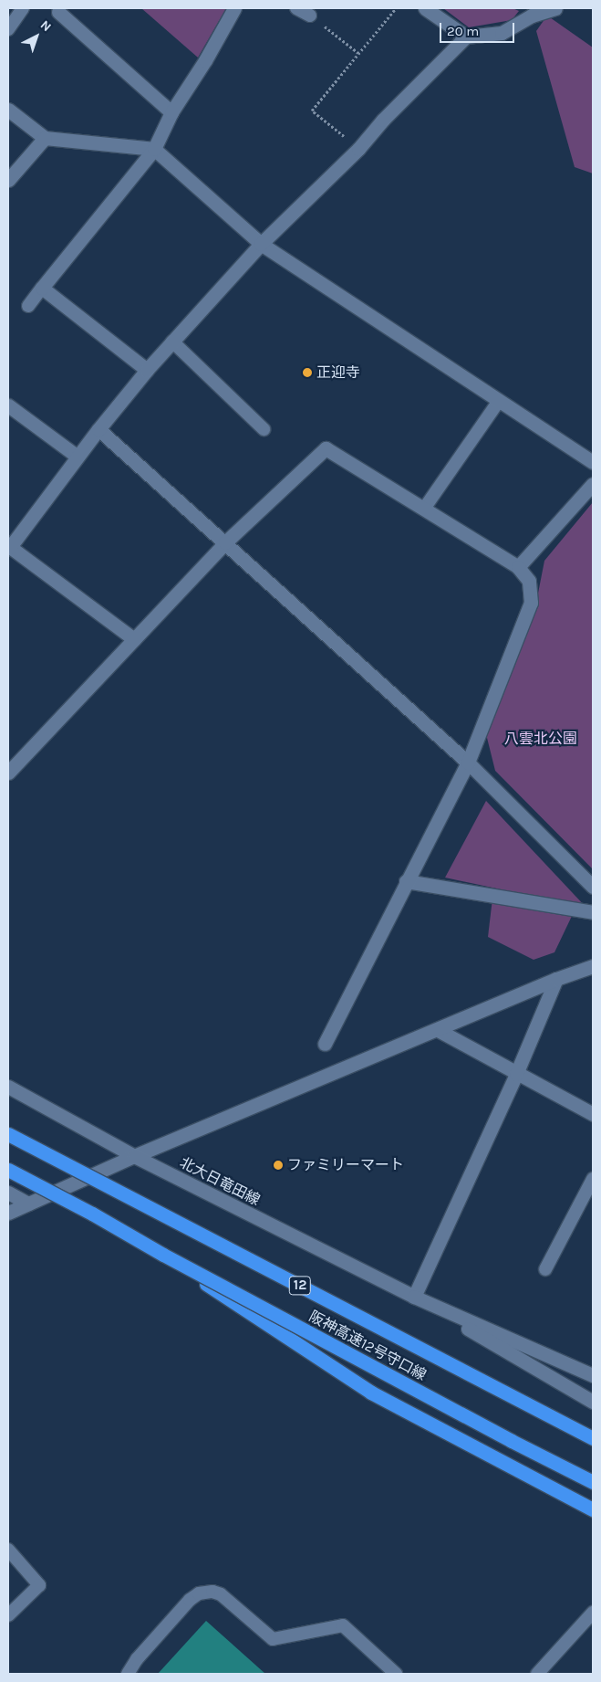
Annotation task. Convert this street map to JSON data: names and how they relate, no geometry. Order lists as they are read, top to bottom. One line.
{"streets":{"highway":["12","阪神高速12号守口線"],"street":["北大日竜田線"]},"parks":["八雲北公園"],"places":["正迎寺","ファミリーマート"],"scale_bar":"20 m","north":"top right"}
